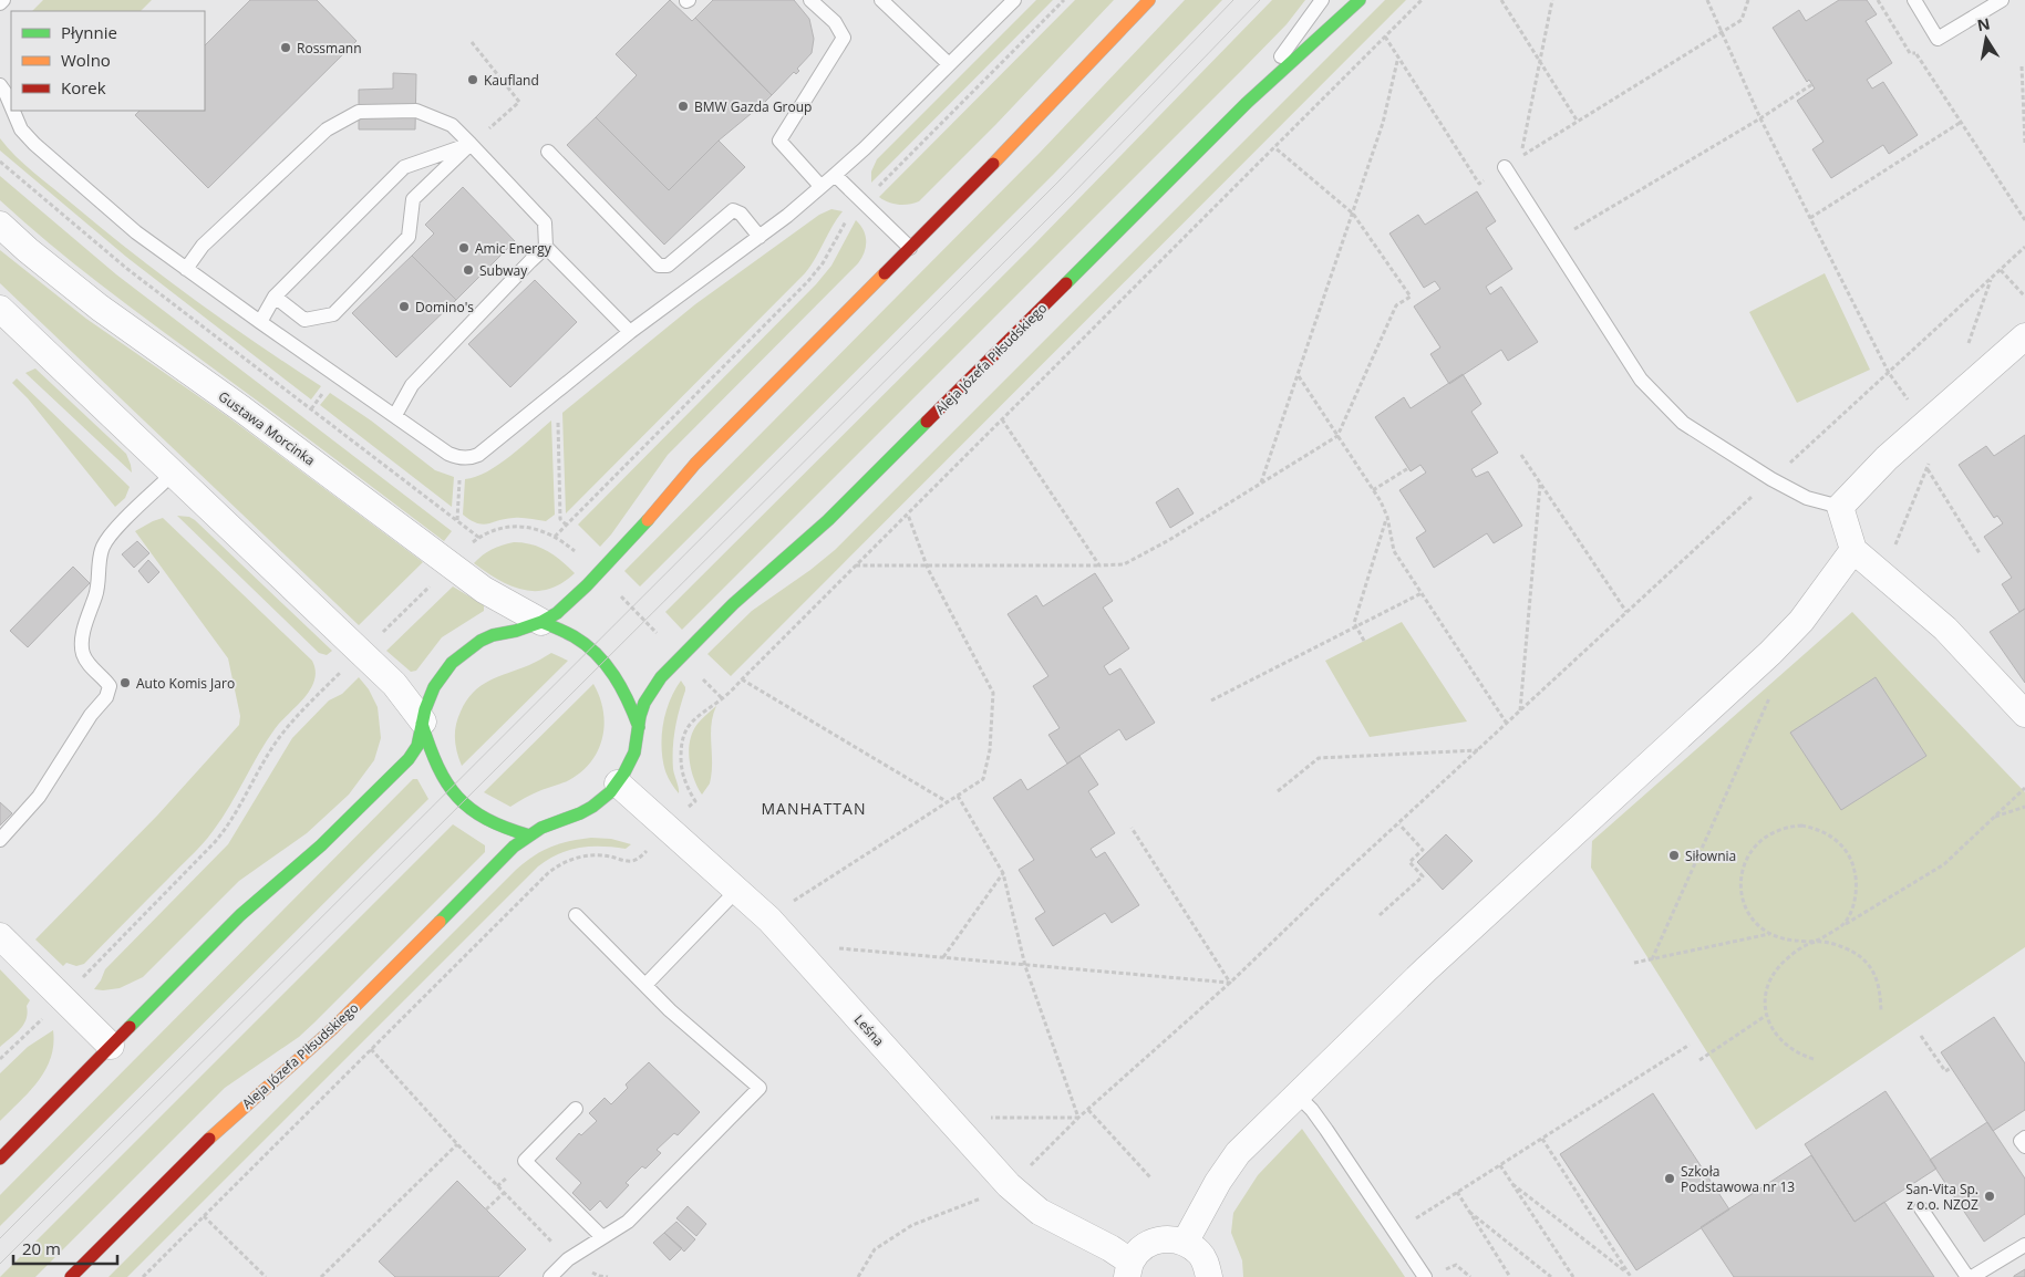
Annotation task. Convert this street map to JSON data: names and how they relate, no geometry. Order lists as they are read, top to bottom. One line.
{"streets":{"street":["Aleja Józefa Piłsudskiego","Gustawa Morcinka","Leśna"]},"crossings":[["Aleja Józefa Piłsudskiego","Leśna"]],"districts":["MANHATTAN"],"places":["Rossmann","Kaufland","BMW Gazda Group","Amic Energy","Subway","Domino's","Auto Komis Jaro","Siłownia","Szkoła Podstawowa nr 13","San-Vita Sp. z o.o. NZOZ"],"legend":["Płynnie","Wolno","Korek"],"scale_bar":"20 m","north":"top"}
